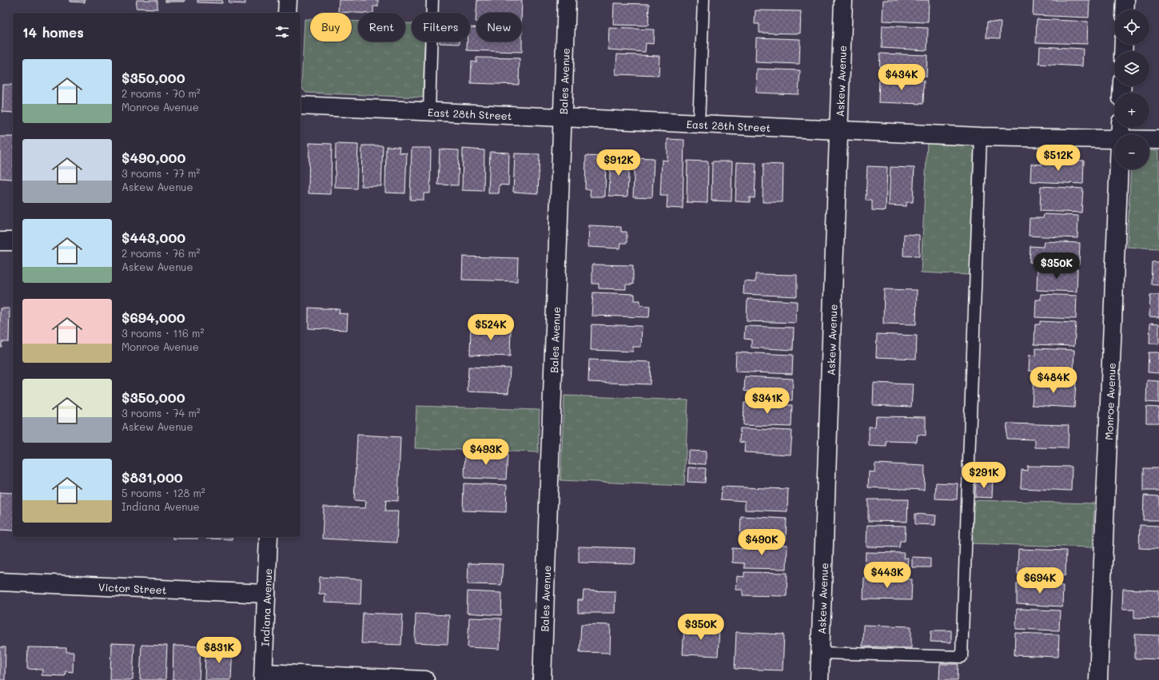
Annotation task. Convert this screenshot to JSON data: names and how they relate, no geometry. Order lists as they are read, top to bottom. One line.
{"streets":{"street":["Bales Avenue","Askew Avenue","East 28th Street","Monroe Avenue","Victor Street","Indiana Avenue"]},"crossings":[["Bales Avenue","East 28th Street"],["Askew Avenue","East 28th Street"],["East 28th Street","Monroe Avenue"],["Victor Street","Indiana Avenue"]],"page":{"map_buttons":["+","−"],"chip":["Buy","Rent","Filters","New"],"heading":"14 homes","list":[{"name":"$350,000","note":"2 rooms · 70 m² · Monroe Avenue"},{"name":"$490,000","note":"3 rooms · 77 m² · Askew Avenue"},{"name":"$443,000","note":"2 rooms · 76 m² · Askew Avenue"},{"name":"$694,000","note":"3 rooms · 116 m² · Monroe Avenue"},{"name":"$350,000","note":"3 rooms · 74 m² · Askew Avenue"},{"name":"$831,000","note":"5 rooms · 128 m² · Indiana Avenue"}],"price":["$434K","$512K","$912K","$350K","$524K","$484K","$341K","$493K","$291K","$490K","$443K","$694K","$350K","$831K"]}}
